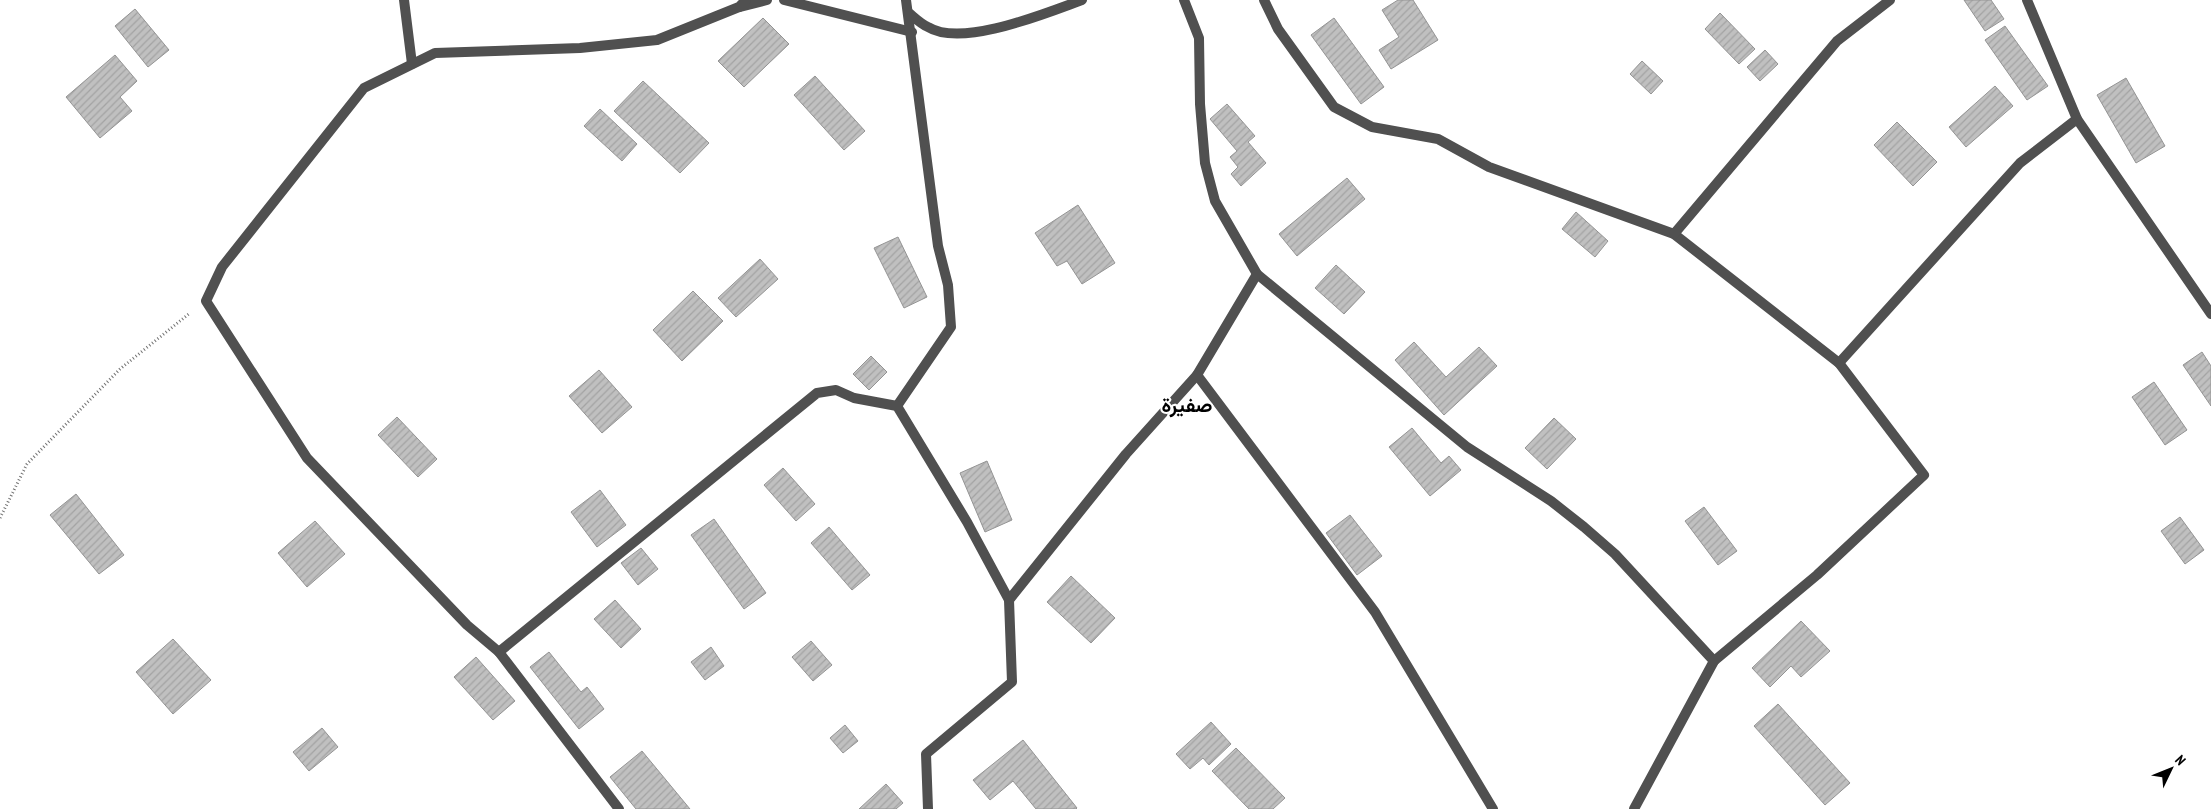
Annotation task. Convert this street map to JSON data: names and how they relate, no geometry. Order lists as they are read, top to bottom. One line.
{"districts":["صفيرة"],"north":"top right"}
